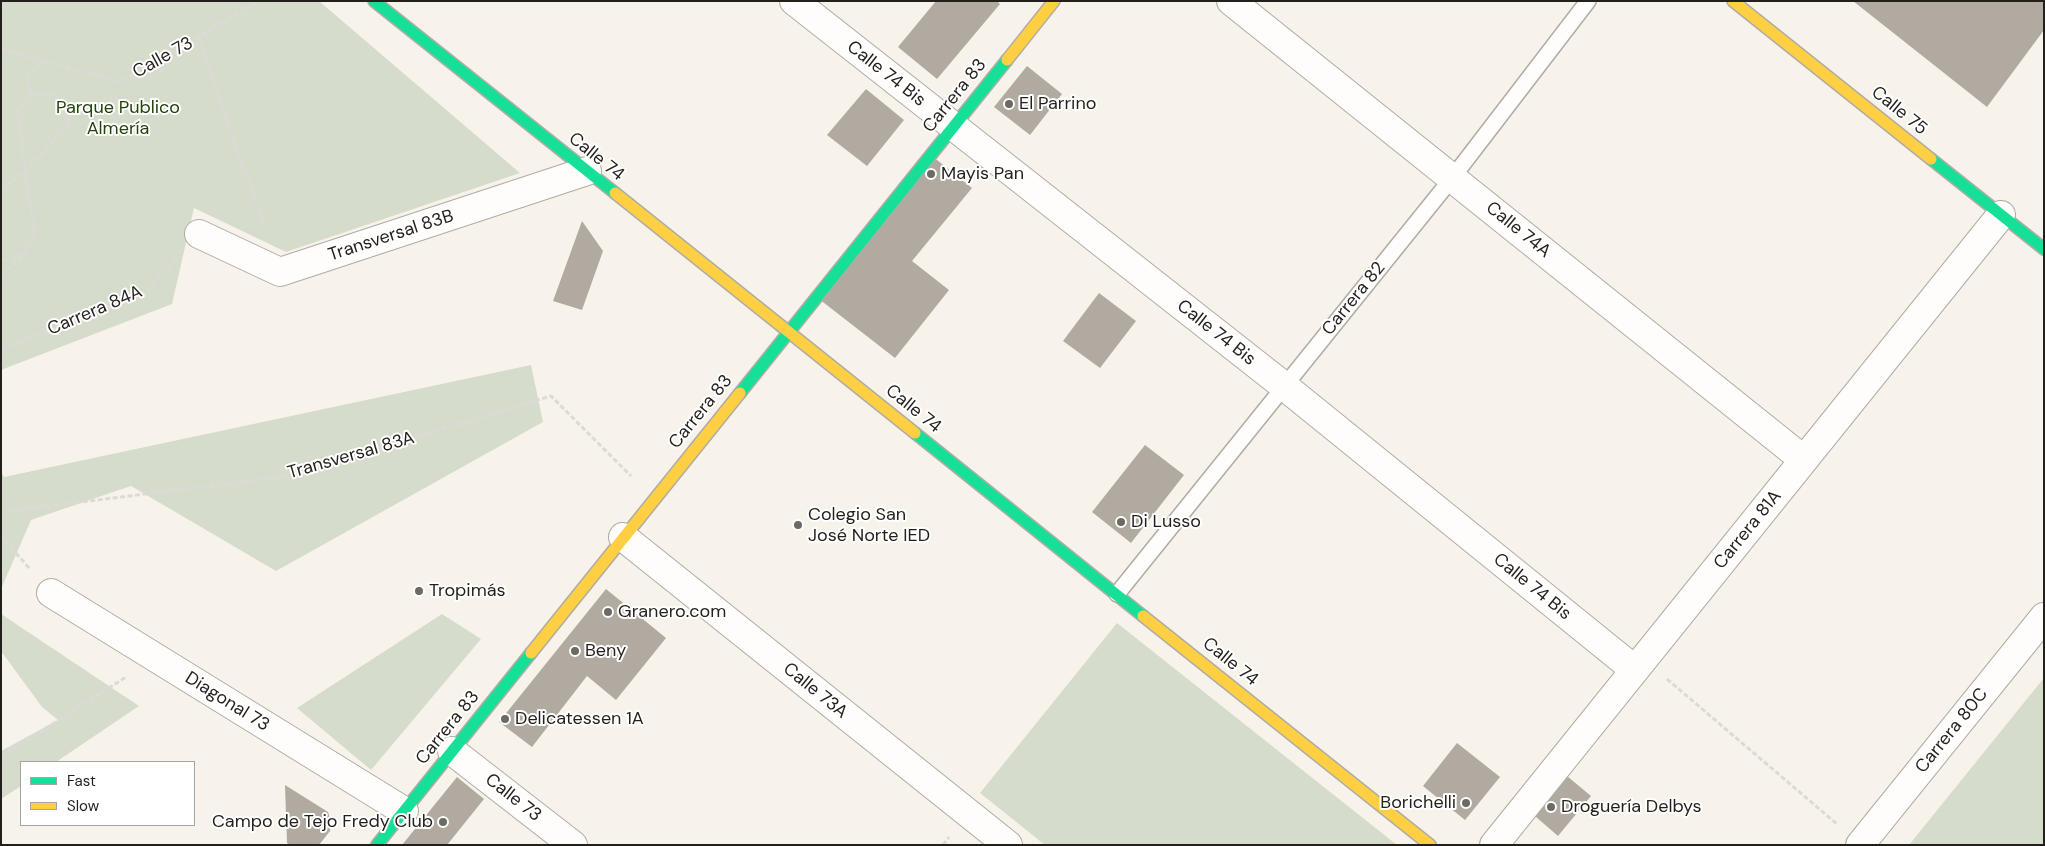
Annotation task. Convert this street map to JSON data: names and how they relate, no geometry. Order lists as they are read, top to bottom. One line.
{"streets":{"street":["Calle 73","Calle 74 Bis","Carrera 83","Calle 75","Calle 74","Calle 74A","Transversal 83B","Carrera 81A","Calle 73A","Diagonal 73","Carrera 80C"],"lane":["Carrera 82"],"path":["Carrera 84A","Transversal 83A"]},"crossings":[["Calle 73","Carrera 83"],["Calle 74 Bis","Carrera 83"],["Calle 74 Bis","Carrera 82"],["Calle 74 Bis","Carrera 81A"],["Carrera 83","Calle 74"],["Carrera 83","Transversal 83A"],["Carrera 83","Calle 73A"],["Carrera 83","Diagonal 73"],["Calle 75","Carrera 81A"],["Calle 74","Transversal 83B"],["Calle 74","Carrera 82"],["Calle 74A","Carrera 82"],["Calle 74A","Carrera 81A"]],"parks":["Parque Publico Almería"],"places":["El Parrino","Mayis Pan","Di Lusso","Colegio San José Norte IED","Tropimás","Granero.com","Beny","Delicatessen 1A","Borichelli","Droguería Delbys","Campo de Tejo Fredy Club"],"legend":["Fast","Slow"]}
